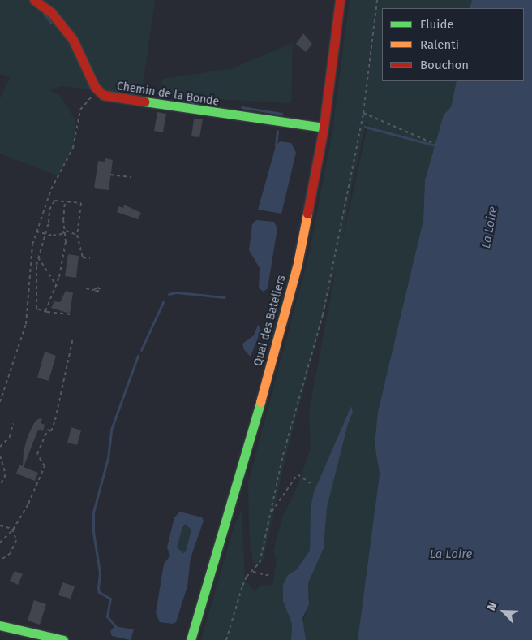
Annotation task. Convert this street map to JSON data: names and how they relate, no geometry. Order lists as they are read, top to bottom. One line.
{"streets":{"main road":["Chemin de la Bonde","Quai des Bateliers"]},"crossings":[["Chemin de la Bonde","Quai des Bateliers"]],"water":["La Loire"],"legend":["Fluide","Ralenti","Bouchon"],"north":"top left"}
